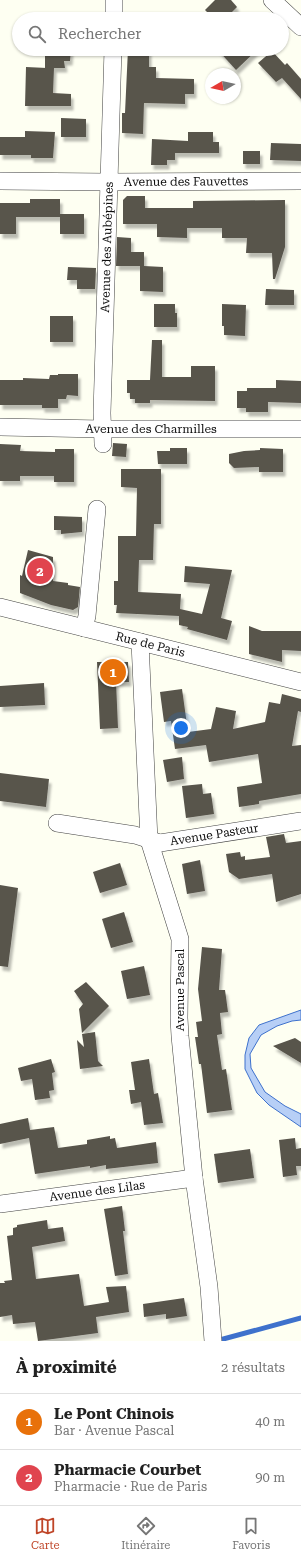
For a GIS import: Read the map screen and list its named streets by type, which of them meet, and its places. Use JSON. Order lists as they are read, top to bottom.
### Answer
{
  "streets": {
    "street": [
      "Avenue des Fauvettes",
      "Avenue des Aubépines",
      "Avenue des Charmilles",
      "Rue de Paris",
      "Avenue Pasteur",
      "Avenue Pascal",
      "Avenue des Lilas"
    ]
  },
  "crossings": [
    ["Avenue des Fauvettes", "Avenue des Aubépines"],
    ["Avenue des Aubépines", "Avenue des Charmilles"],
    ["Rue de Paris", "Avenue Pascal"],
    ["Avenue Pasteur", "Avenue Pascal"],
    ["Avenue Pascal", "Avenue des Lilas"]
  ],
  "north": "left",
  "page": {
    "search": "Rechercher",
    "pins": ["2", "1"],
    "heading": ["À proximité", "2 résultats"],
    "list": [
      {
        "mark": "1",
        "name": "Le Pont Chinois",
        "note": "Bar · Avenue Pascal",
        "value": "40 m"
      },
      {
        "mark": "2",
        "name": "Pharmacie Courbet",
        "note": "Pharmacie · Rue de Paris",
        "value": "90 m"
      }
    ],
    "nav": ["Carte", "Itinéraire", "Favoris"]
  }
}
